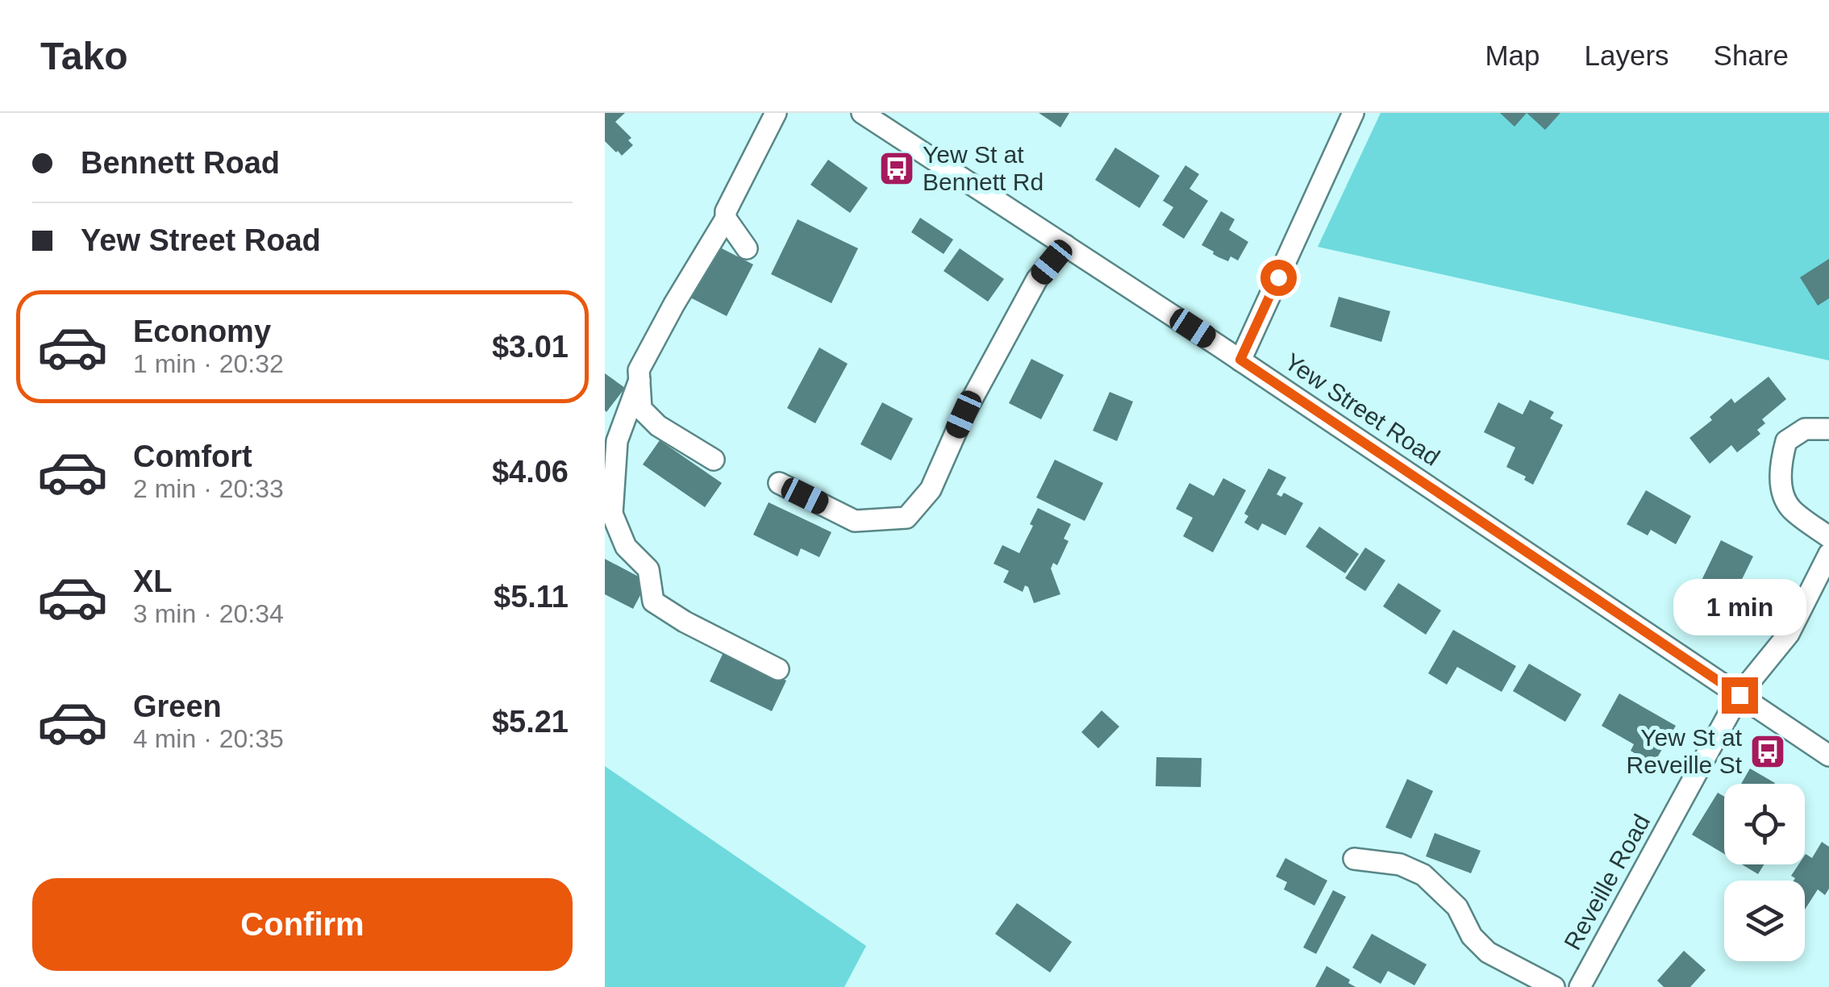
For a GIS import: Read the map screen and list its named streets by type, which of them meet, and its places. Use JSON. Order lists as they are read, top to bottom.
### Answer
{
  "streets": {
    "street": ["Yew Street Road", "Reveille Road"]
  },
  "crossings": [
    ["Yew Street Road", "Reveille Road"]
  ],
  "places": {
    "bus stop": ["Yew St at Bennett Rd", "Yew St at Reveille St"]
  },
  "page": {
    "header": "Tako",
    "nav": ["Map", "Layers", "Share"],
    "banner": ["Bennett Road", "Yew Street Road"],
    "list": [
      {
        "name": "Economy",
        "note": "1 min · 20:32",
        "value": "$3.01"
      },
      {
        "name": "Comfort",
        "note": "2 min · 20:33",
        "value": "$4.06"
      },
      {
        "name": "XL",
        "note": "3 min · 20:34",
        "value": "$5.11"
      },
      {
        "name": "Green",
        "note": "4 min · 20:35",
        "value": "$5.21"
      }
    ],
    "bubble": "1 min",
    "buttons": "Confirm"
  }
}
